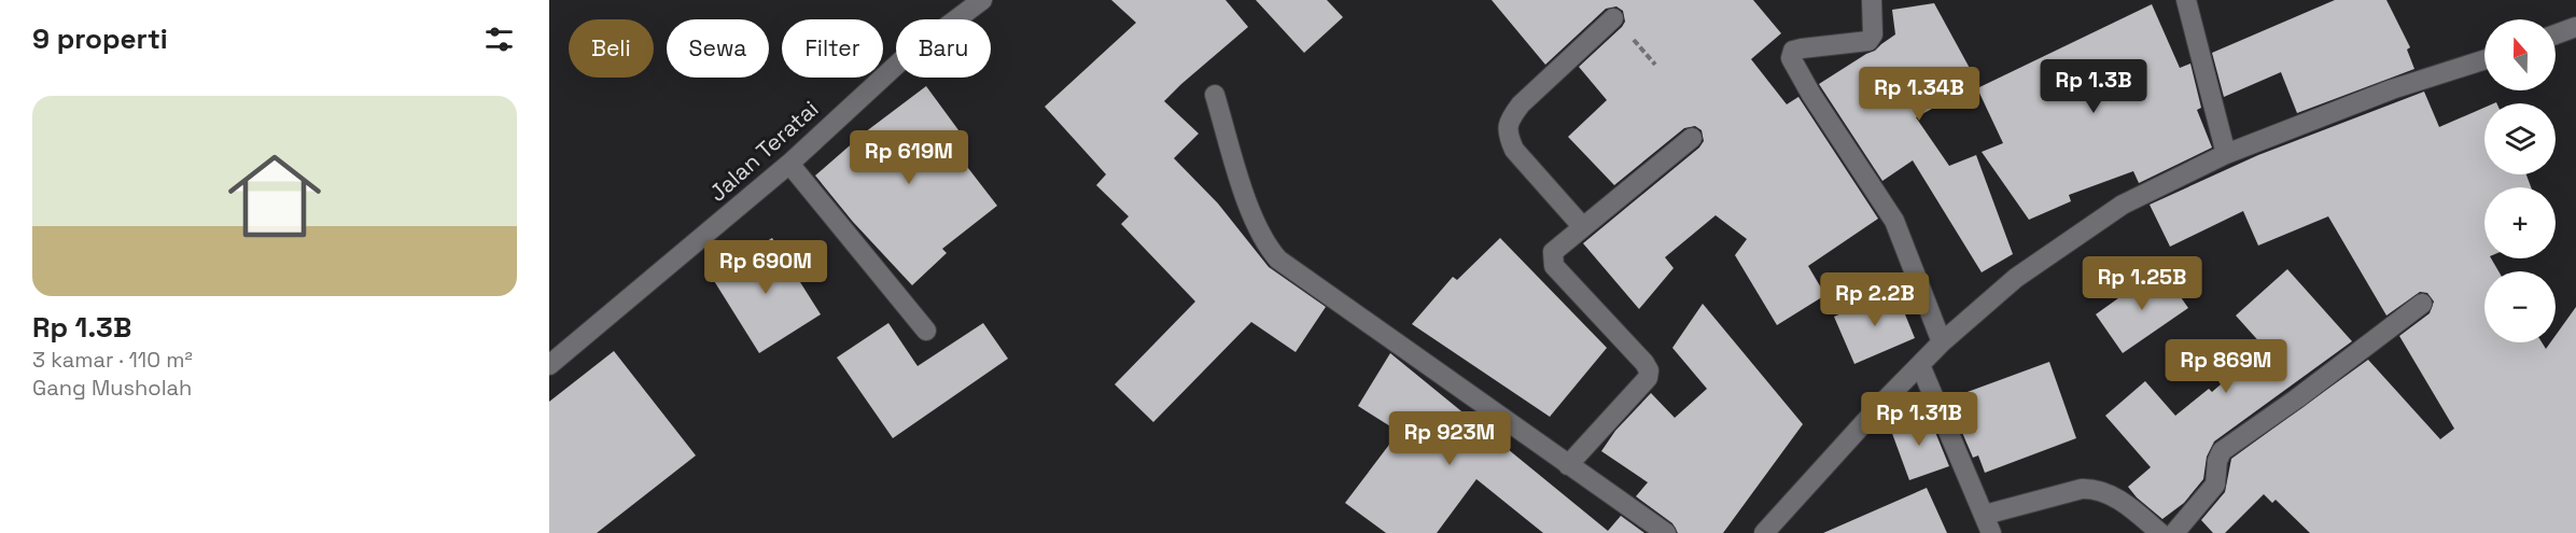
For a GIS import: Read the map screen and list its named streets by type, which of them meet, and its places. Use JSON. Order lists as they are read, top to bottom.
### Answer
{
  "streets": {
    "street": ["Jalan Teratai"]
  },
  "north": "top",
  "page": {
    "heading": "9 properti",
    "map_buttons": ["+", "−"],
    "chip": [
      "Beli",
      "Sewa",
      "Filter",
      "Baru"
    ],
    "price": [
      "Rp 1.3B",
      "Rp 1.34B",
      "Rp 619M",
      "Rp 690M",
      "Rp 1.25B",
      "Rp 2.2B",
      "Rp 869M",
      "Rp 1.31B",
      "Rp 923M"
    ],
    "list": [
      {
        "name": "Rp 1.3B",
        "note": "3 kamar · 110 m² · Gang Musholah"
      }
    ]
  }
}
